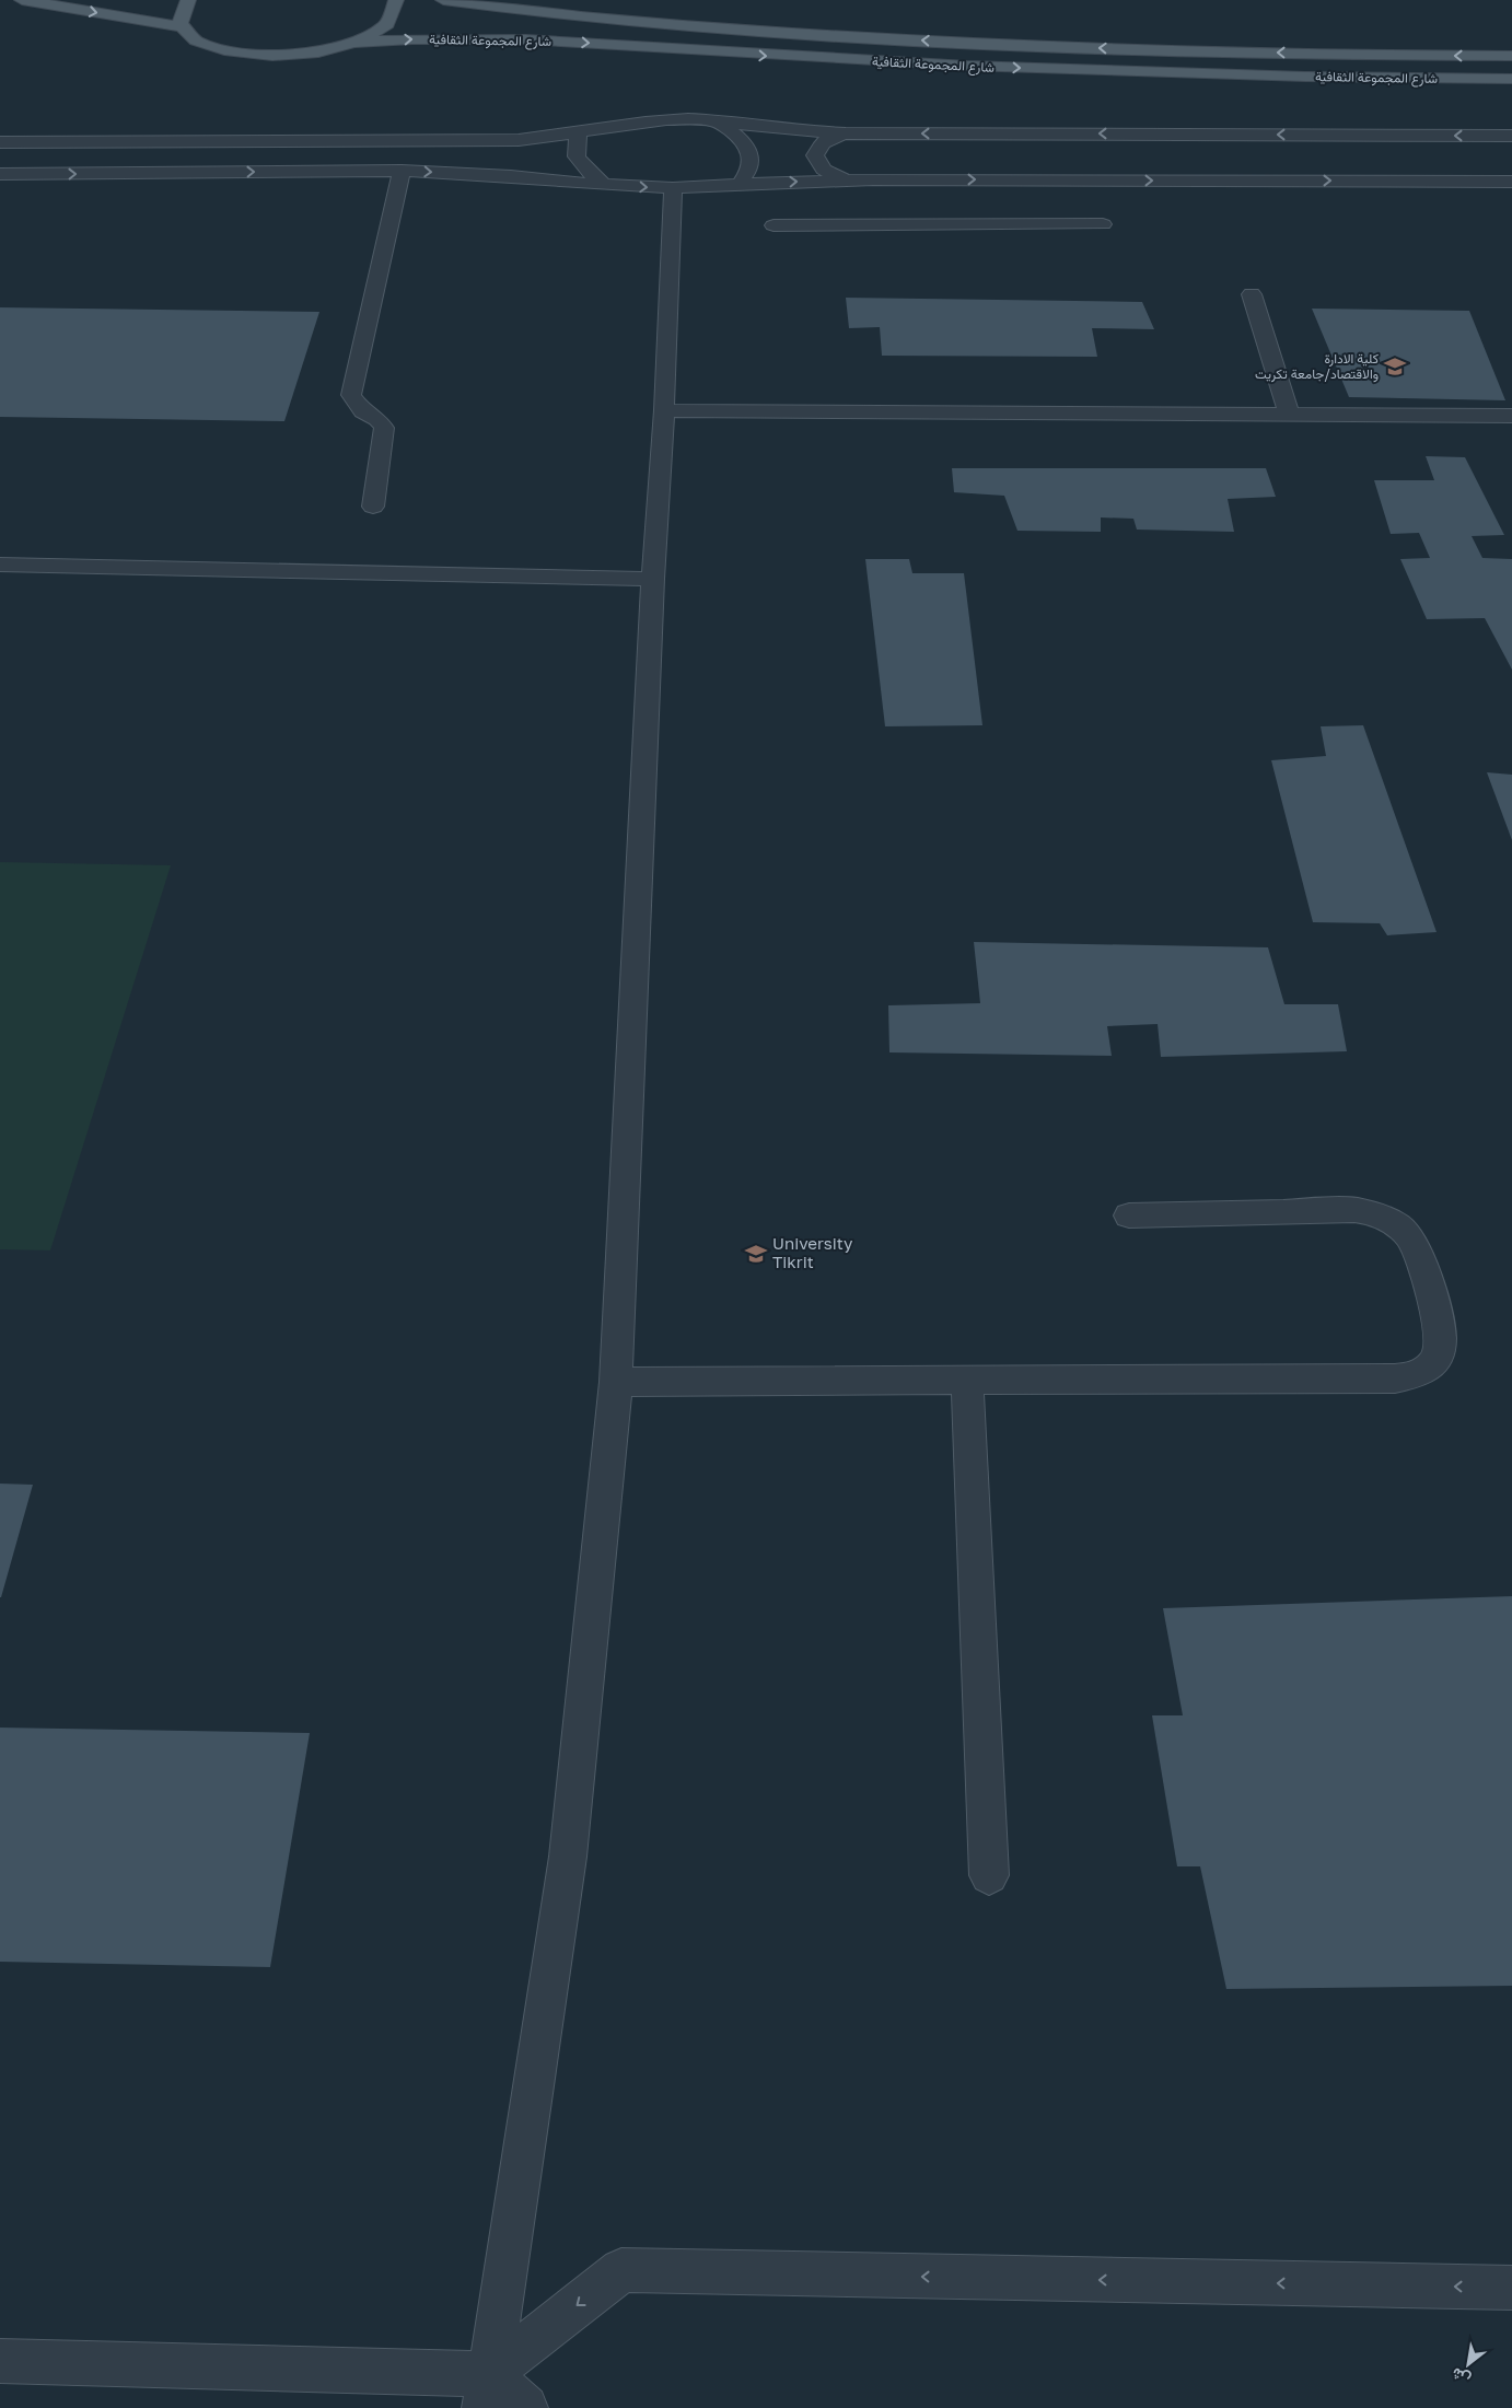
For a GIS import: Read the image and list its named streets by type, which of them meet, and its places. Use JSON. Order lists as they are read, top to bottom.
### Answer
{
  "streets": {
    "main road": ["شارع المجموعة الثقافية"]
  },
  "places": {
    "school or university": ["كلية الادارة والاقتصاد/جامعة تكريت", "University Tikrit"]
  },
  "north": "bottom left"
}
